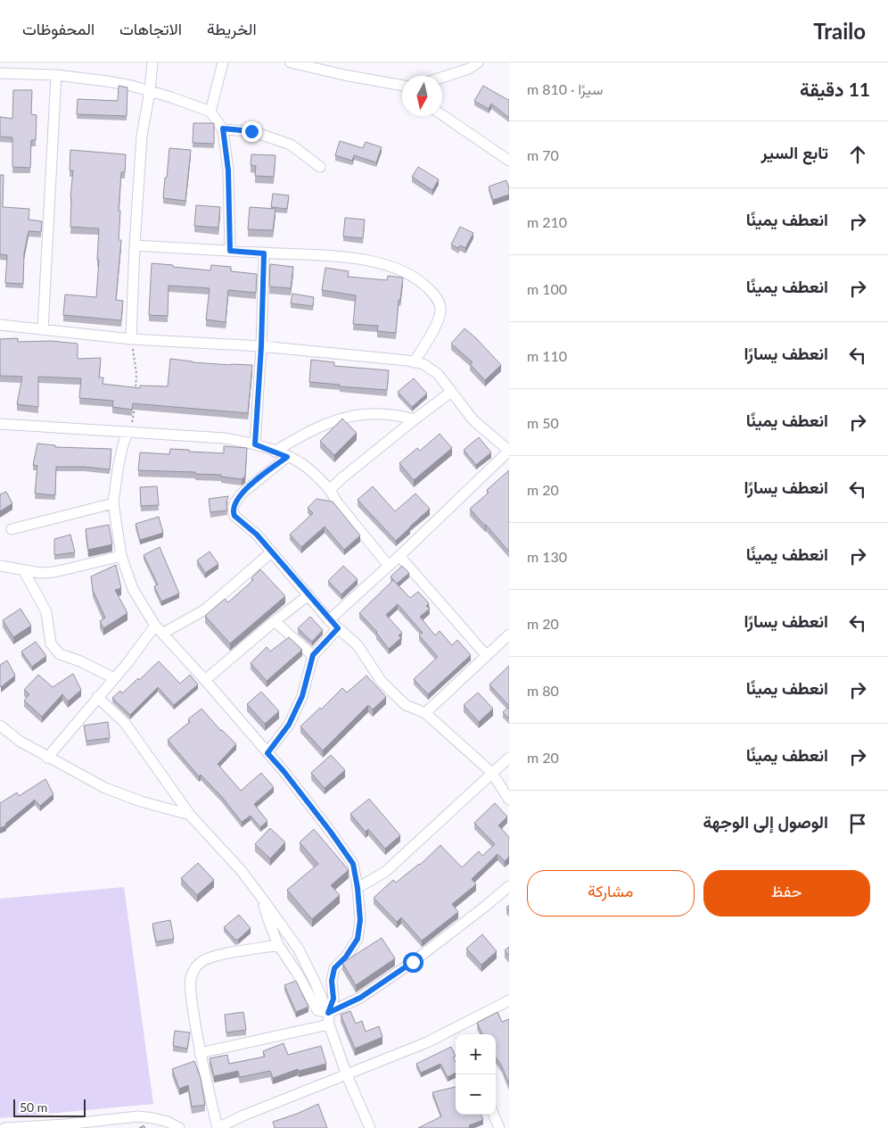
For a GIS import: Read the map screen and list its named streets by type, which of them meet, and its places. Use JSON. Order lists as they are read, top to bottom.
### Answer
{
  "scale_bar": "50 m",
  "north": "bottom",
  "page": {
    "header": "Trailo",
    "nav": ["الخريطة", "الاتجاهات", "المحفوظات"],
    "heading": ["11 دقيقة", "سيرًا · 810 m"],
    "list": [
      ["تابع السير", "70 m"],
      ["انعطف يمينًا", "210 m"],
      ["انعطف يمينًا", "100 m"],
      ["انعطف يسارًا", "110 m"],
      ["انعطف يمينًا", "50 m"],
      ["انعطف يسارًا", "20 m"],
      ["انعطف يمينًا", "130 m"],
      ["انعطف يسارًا", "20 m"],
      ["انعطف يمينًا", "80 m"],
      ["انعطف يمينًا", "20 m"],
      "الوصول إلى الوجهة"
    ],
    "buttons": ["حفظ", "مشاركة"],
    "map_buttons": ["+", "−"],
    "scale": "50 m"
  }
}
